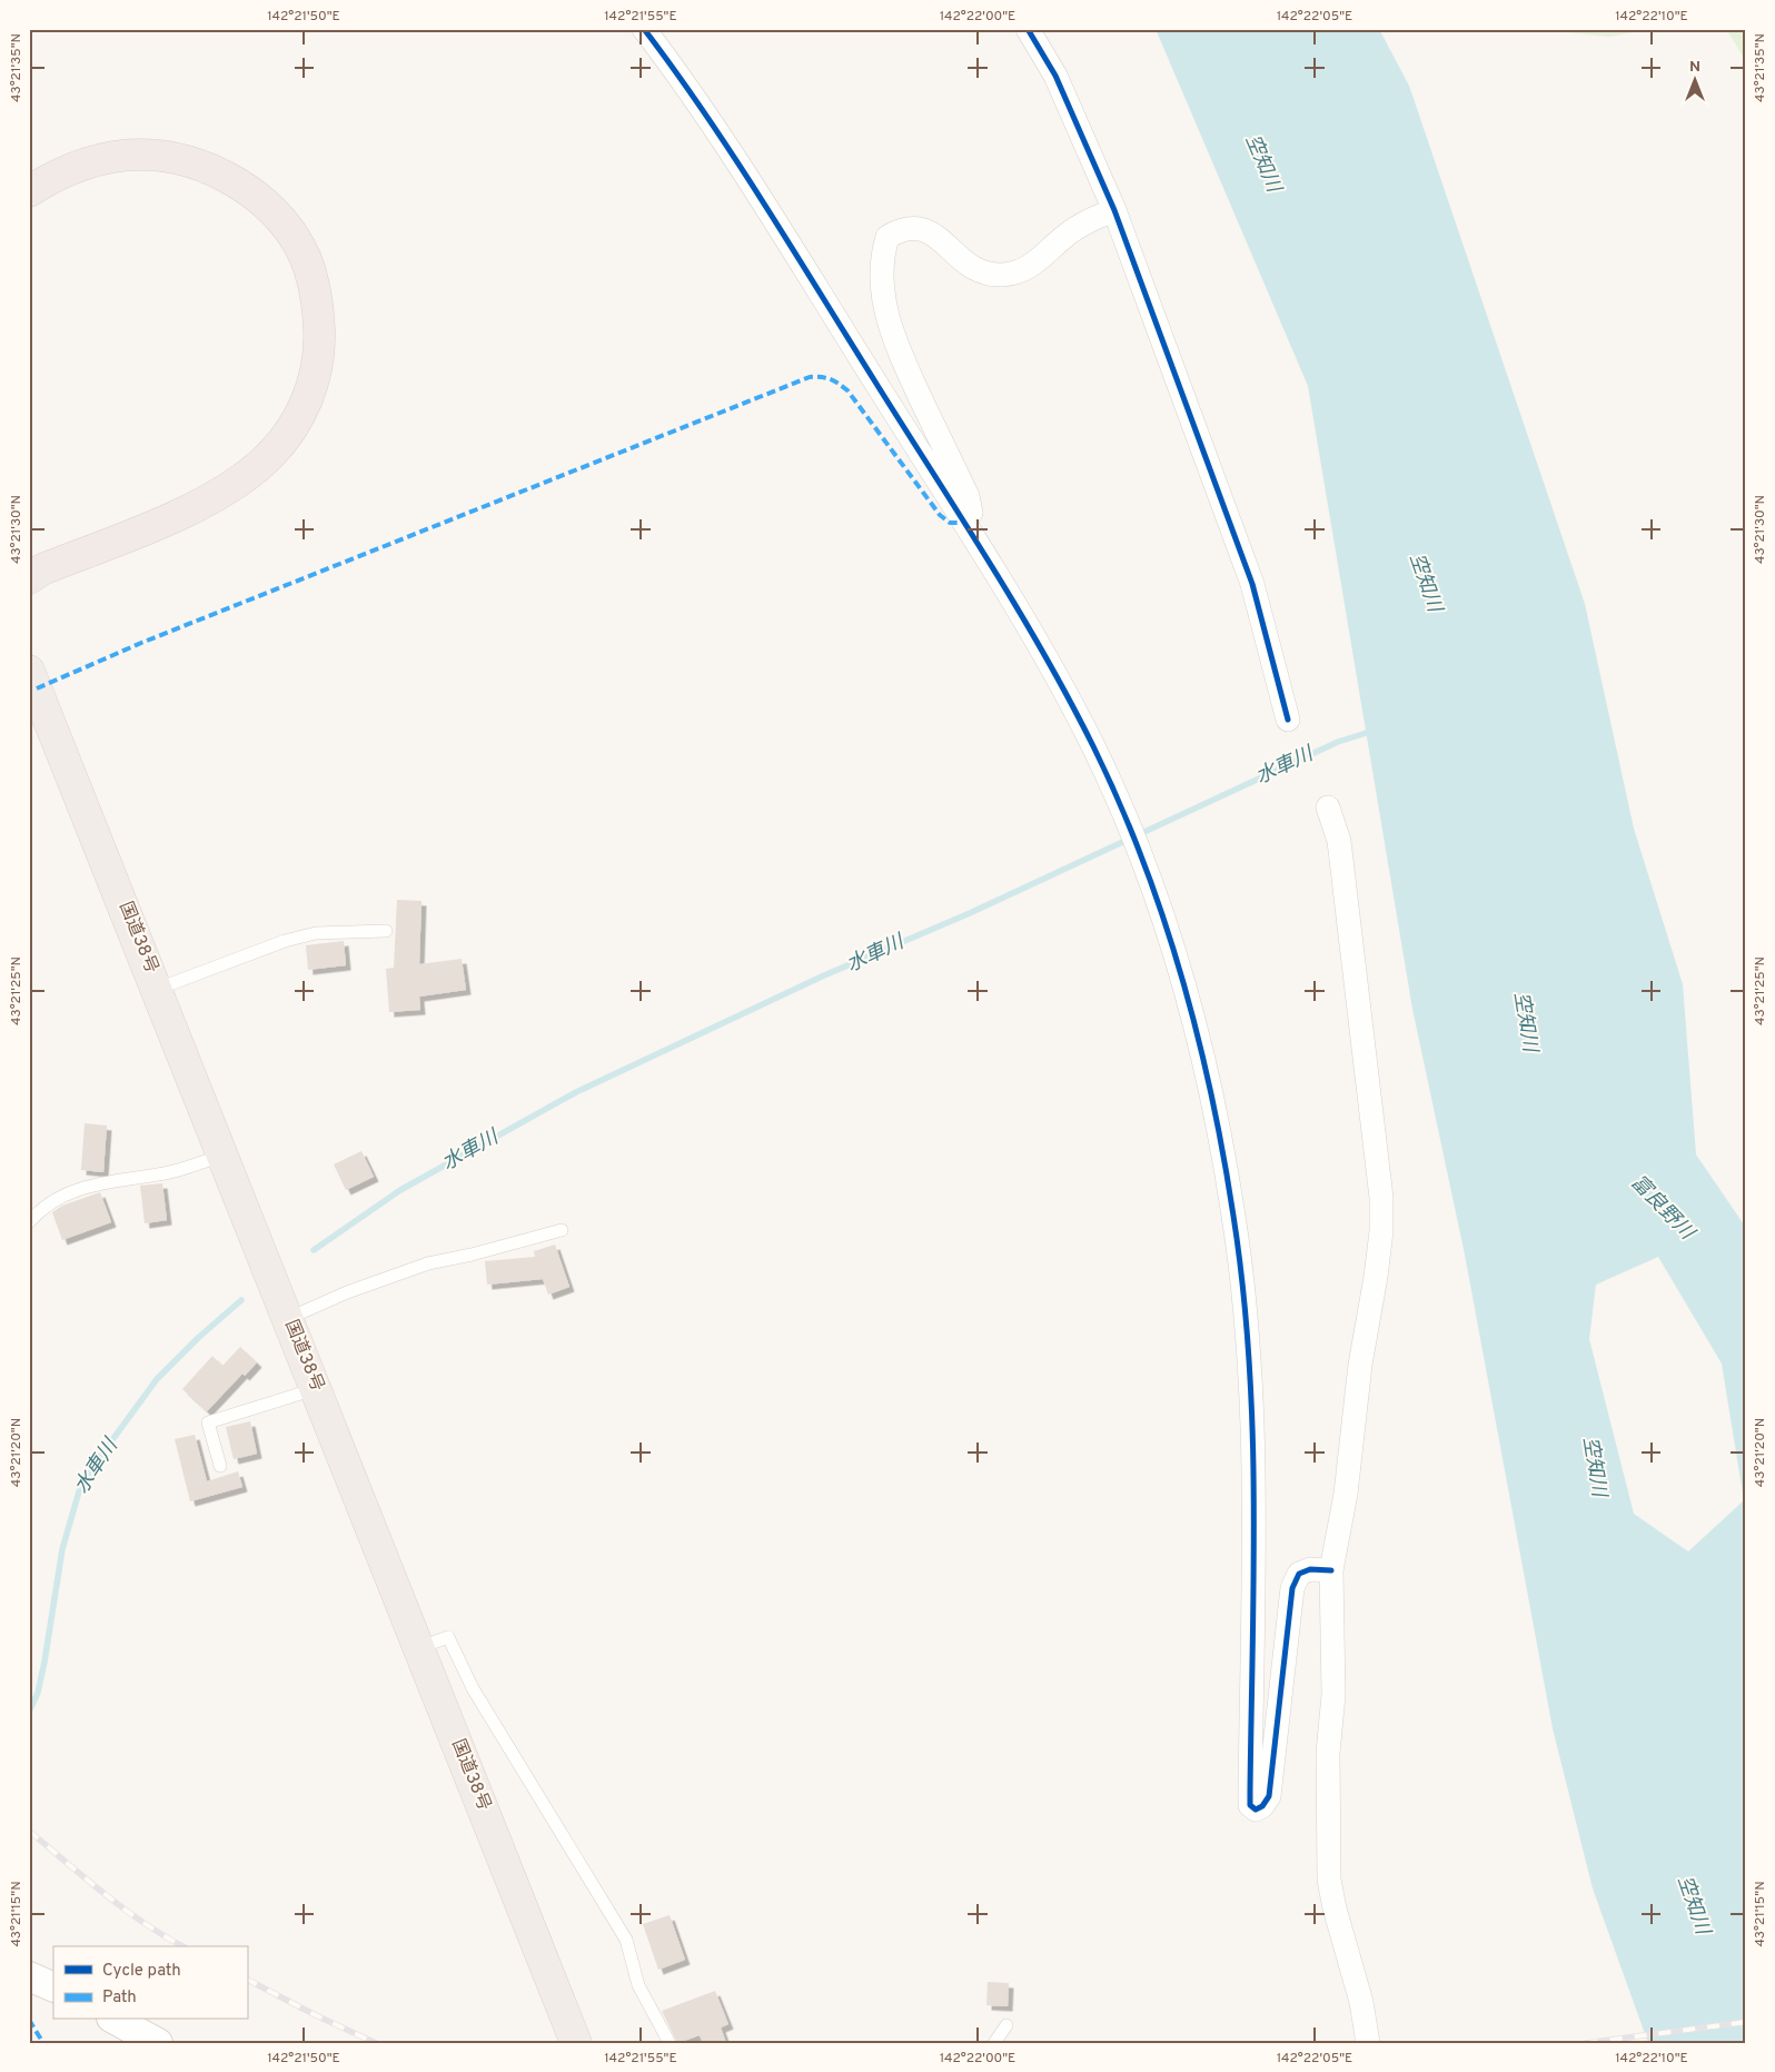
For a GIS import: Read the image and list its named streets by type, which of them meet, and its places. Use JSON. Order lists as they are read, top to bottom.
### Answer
{
  "streets": {
    "highway": ["国道38号"]
  },
  "water": ["空知川", "水車川", "富良野川"],
  "legend": ["Cycle path", "Path"],
  "north": "top",
  "coordinates": [
    "142°21'50\"E",
    "142°21'55\"E",
    "142°22'00\"E",
    "142°22'05\"E",
    "142°22'10\"E",
    "43°21'35\"N",
    "43°21'30\"N",
    "43°21'25\"N",
    "43°21'20\"N",
    "43°21'15\"N"
  ]
}
